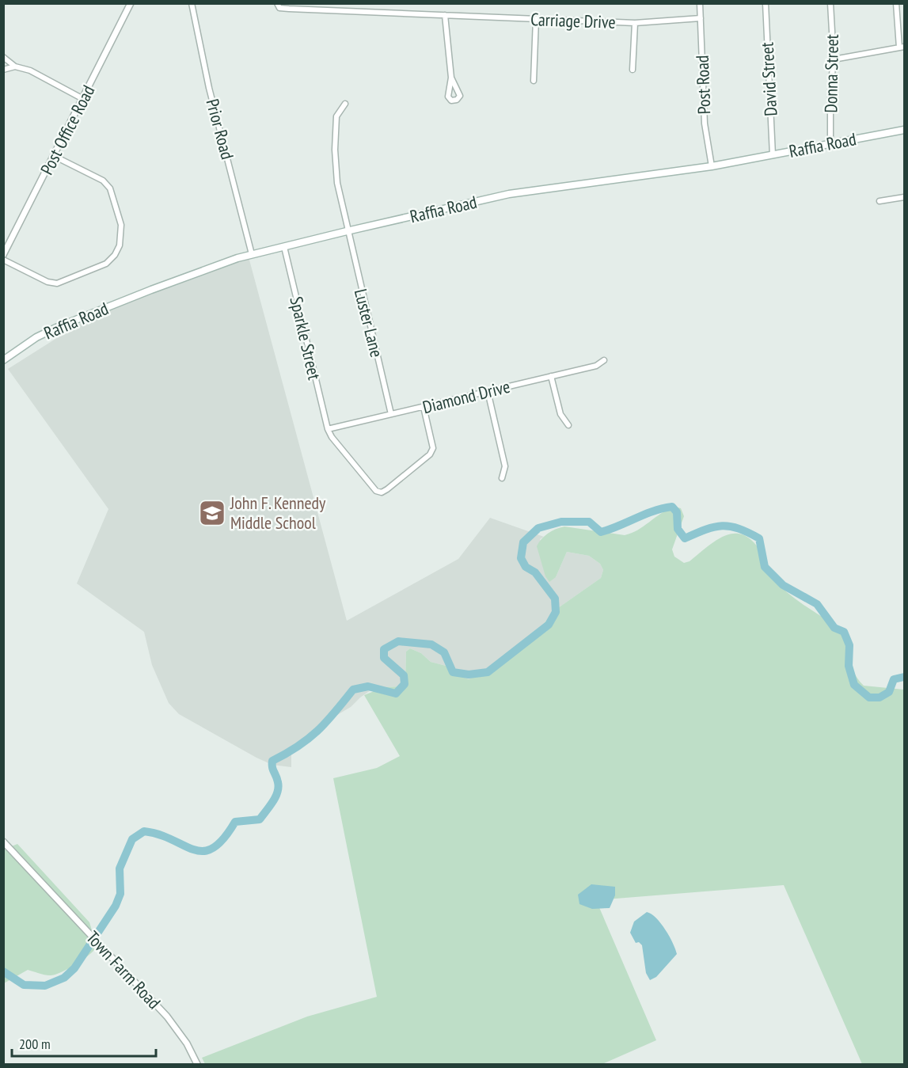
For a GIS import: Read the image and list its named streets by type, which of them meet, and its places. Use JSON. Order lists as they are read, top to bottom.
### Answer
{
  "streets": {
    "main road": ["Raffia Road"],
    "street": [
      "Carriage Drive",
      "Donna Street",
      "David Street",
      "Post Road",
      "Prior Road",
      "Post Office Road",
      "Luster Lane",
      "Sparkle Street",
      "Diamond Drive",
      "Town Farm Road"
    ]
  },
  "crossings": [
    ["Carriage Drive", "Post Road"],
    ["Donna Street", "Raffia Road"],
    ["David Street", "Raffia Road"],
    ["Post Road", "Raffia Road"],
    ["Prior Road", "Raffia Road"],
    ["Raffia Road", "Luster Lane"],
    ["Raffia Road", "Sparkle Street"],
    ["Luster Lane", "Diamond Drive"],
    ["Sparkle Street", "Diamond Drive"]
  ],
  "places": {
    "school or university": ["John F. Kennedy Middle School"]
  },
  "scale_bar": "200 m"
}
